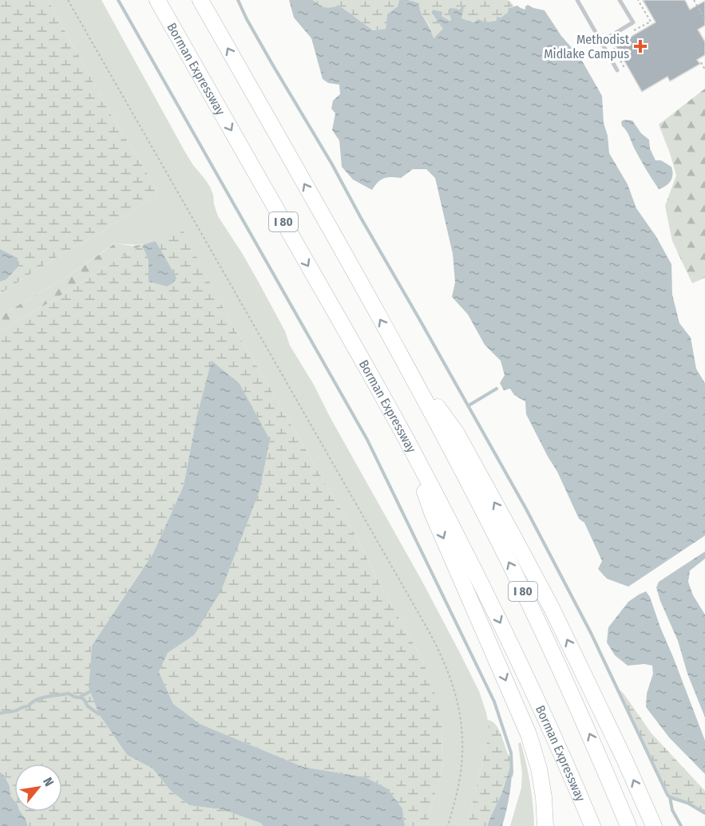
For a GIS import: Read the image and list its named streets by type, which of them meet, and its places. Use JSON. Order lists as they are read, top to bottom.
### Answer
{
  "streets": {
    "highway": ["Borman Expressway", "I 80"]
  },
  "places": {
    "health": ["Methodist Midlake Campus"]
  },
  "north": "top right"
}
